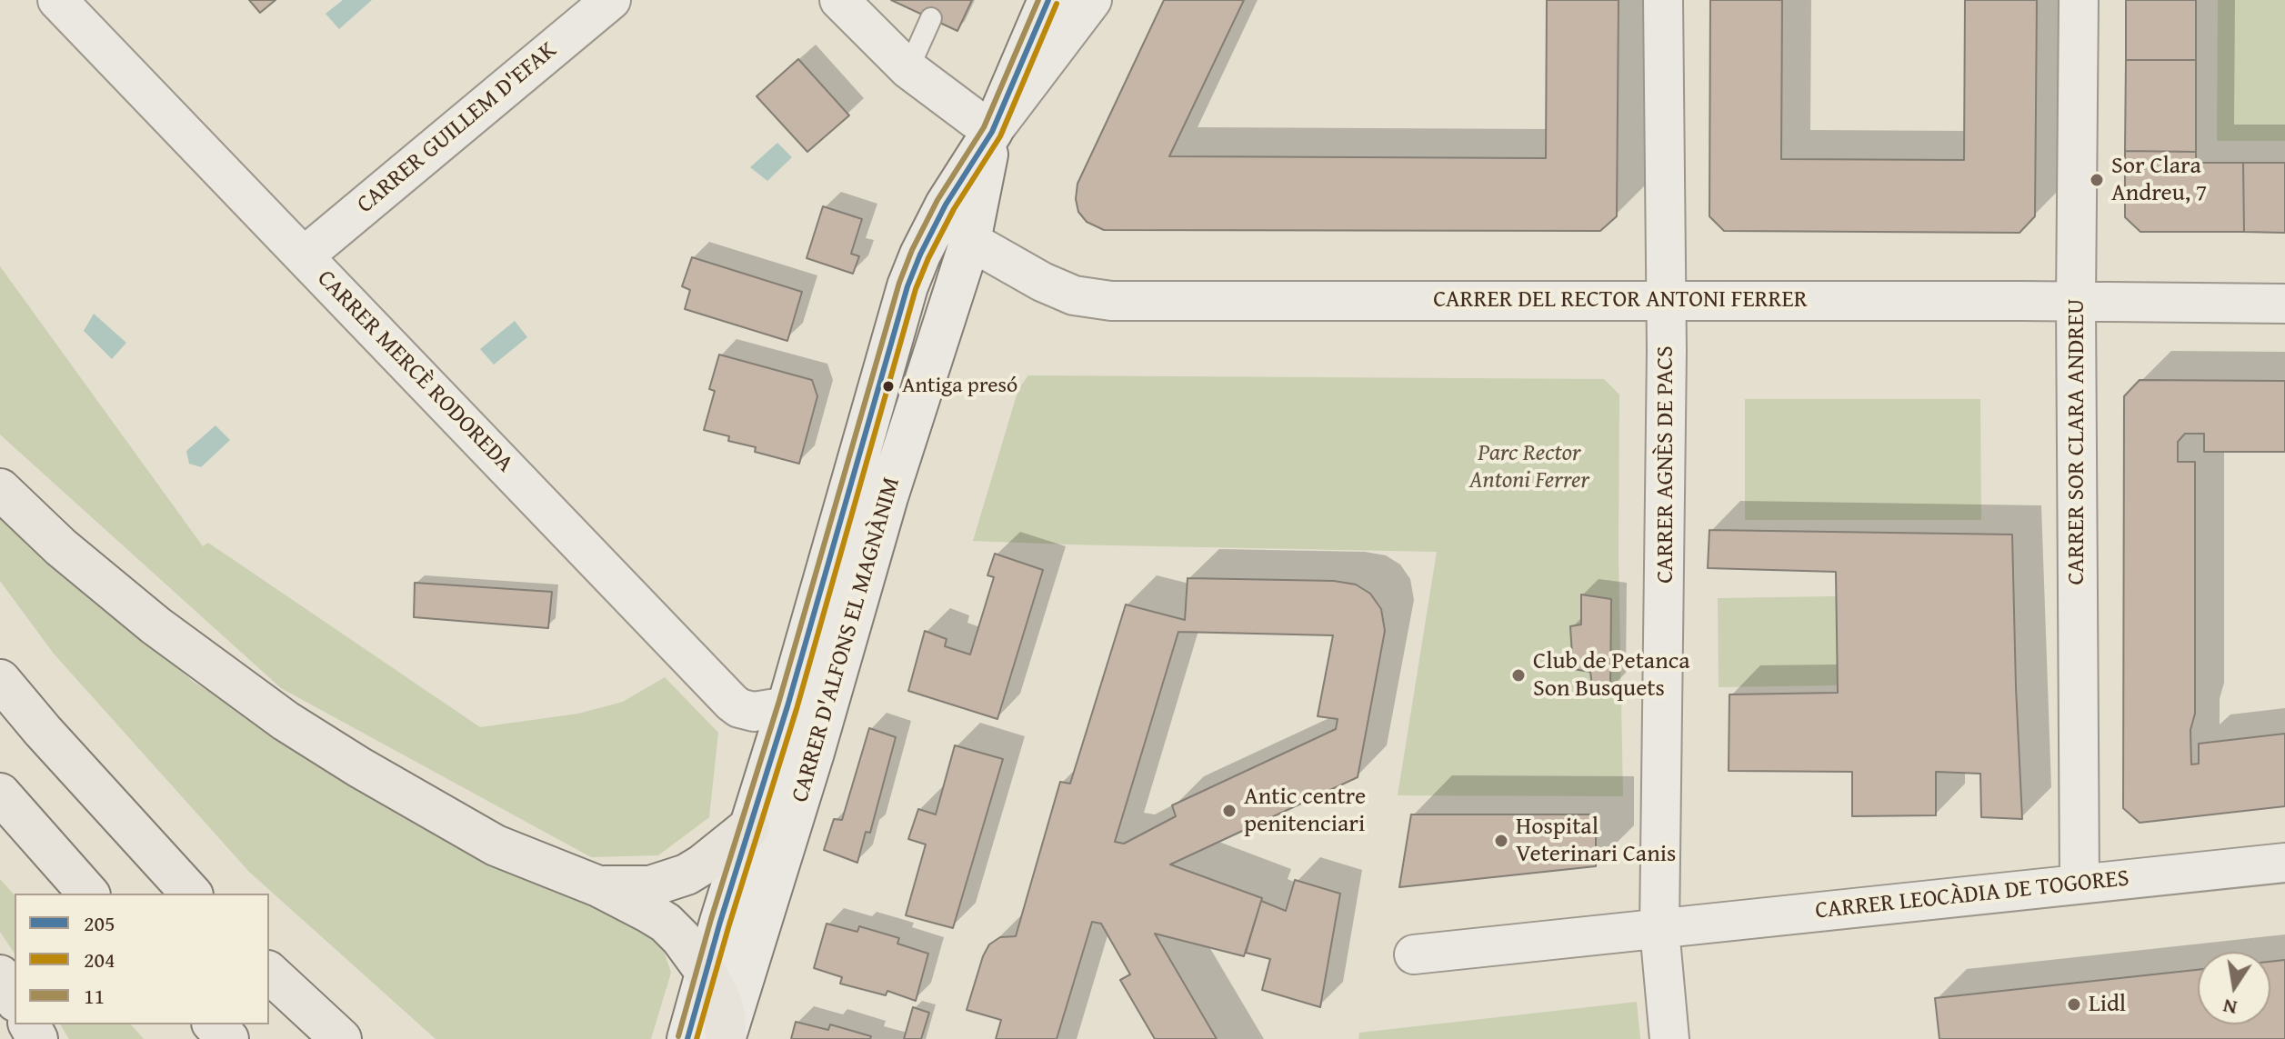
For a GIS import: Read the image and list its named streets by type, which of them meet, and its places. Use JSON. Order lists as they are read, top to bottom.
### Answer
{
  "streets": {
    "main road": ["CARRER D'ALFONS EL MAGNÀNIM"],
    "street": [
      "CARRER GUILLEM D'EFAK",
      "CARRER DEL RECTOR ANTONI FERRER",
      "CARRER MERCÈ RODOREDA",
      "CARRER SOR CLARA ANDREU",
      "CARRER AGNÈS DE PACS",
      "CARRER LEOCÀDIA DE TOGORES"
    ]
  },
  "crossings": [
    ["CARRER GUILLEM D'EFAK", "CARRER MERCÈ RODOREDA"],
    ["CARRER DEL RECTOR ANTONI FERRER", "CARRER SOR CLARA ANDREU"],
    ["CARRER DEL RECTOR ANTONI FERRER", "CARRER AGNÈS DE PACS"],
    ["CARRER DEL RECTOR ANTONI FERRER", "CARRER D'ALFONS EL MAGNÀNIM"],
    ["CARRER MERCÈ RODOREDA", "CARRER D'ALFONS EL MAGNÀNIM"],
    ["CARRER SOR CLARA ANDREU", "CARRER LEOCÀDIA DE TOGORES"],
    ["CARRER AGNÈS DE PACS", "CARRER LEOCÀDIA DE TOGORES"]
  ],
  "parks": ["Parc Rector Antoni Ferrer"],
  "places": [
    "Sor Clara Andreu, 7",
    "Antiga presó",
    "Club de Petanca Son Busquets",
    "Antic centre penitenciari",
    "Hospital Veterinari Canis",
    "Lidl"
  ],
  "lines": ["transit line 205", "transit line 11", "transit line 204"],
  "legend": ["205", "204", "11"],
  "north": "bottom"
}
